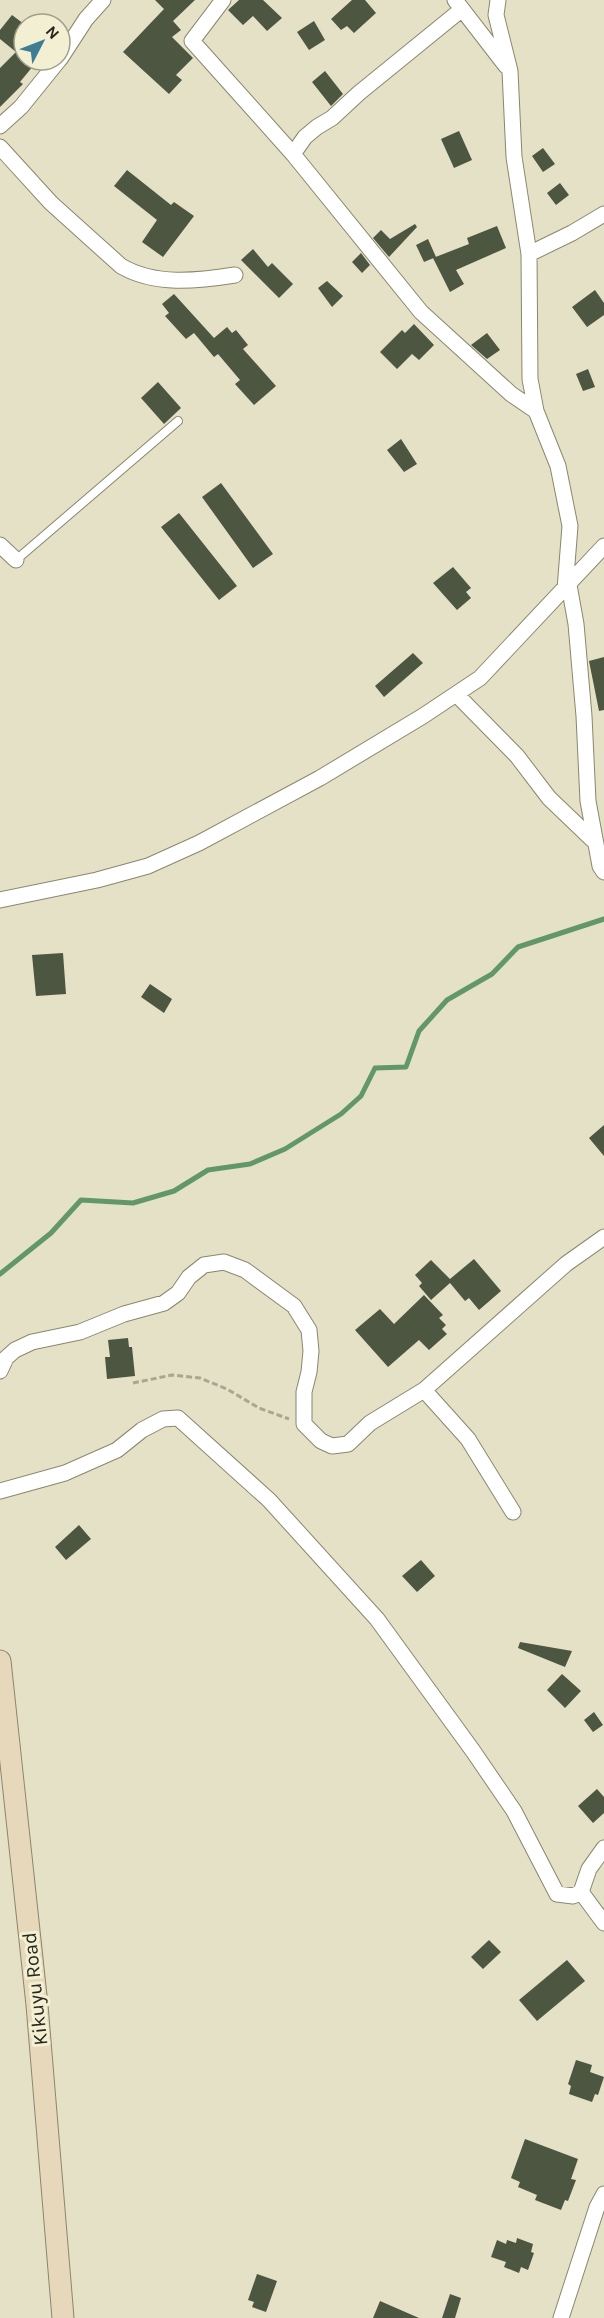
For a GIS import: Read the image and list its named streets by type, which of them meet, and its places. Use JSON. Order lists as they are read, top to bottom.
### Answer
{
  "streets": {
    "main road": ["Kikuyu Road"]
  },
  "north": "top right"
}
